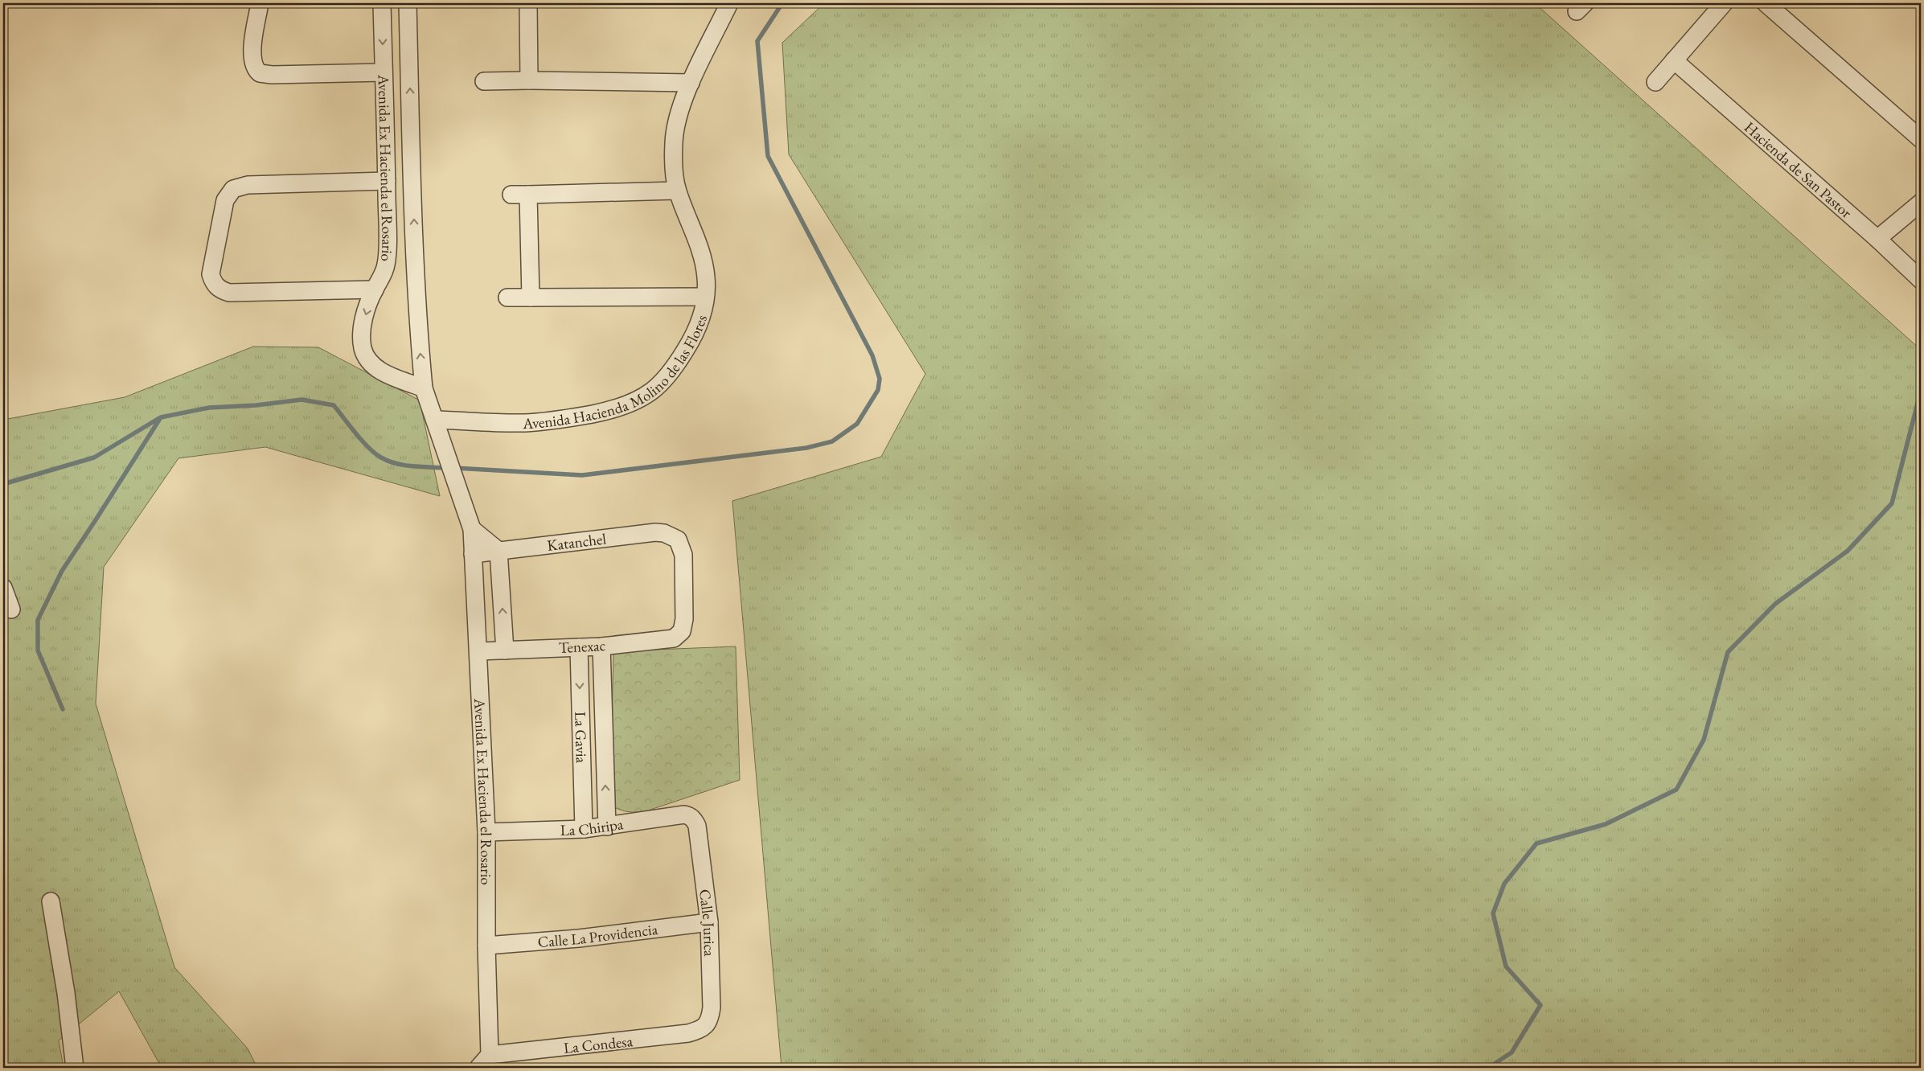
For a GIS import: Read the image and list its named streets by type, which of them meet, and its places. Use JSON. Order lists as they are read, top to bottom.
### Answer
{
  "streets": {
    "street": [
      "Avenida Ex Hacienda el Rosario",
      "Hacienda de San Pastor",
      "Avenida Hacienda Molino de las Flores",
      "Katanchel",
      "Tenexac",
      "La Gavia",
      "La Chiripa",
      "Calle Jurica",
      "Calle La Providencia",
      "La Condesa"
    ]
  },
  "crossings": [
    ["Avenida Ex Hacienda el Rosario", "Avenida Hacienda Molino de las Flores"],
    ["Avenida Ex Hacienda el Rosario", "Katanchel"],
    ["Avenida Ex Hacienda el Rosario", "Tenexac"],
    ["Avenida Ex Hacienda el Rosario", "La Chiripa"],
    ["Avenida Ex Hacienda el Rosario", "Calle La Providencia"],
    ["Avenida Ex Hacienda el Rosario", "La Condesa"],
    ["Katanchel", "Tenexac"],
    ["Tenexac", "La Gavia"],
    ["La Gavia", "La Chiripa"],
    ["La Chiripa", "Calle Jurica"],
    ["Calle Jurica", "Calle La Providencia"],
    ["Calle Jurica", "La Condesa"]
  ]
}
